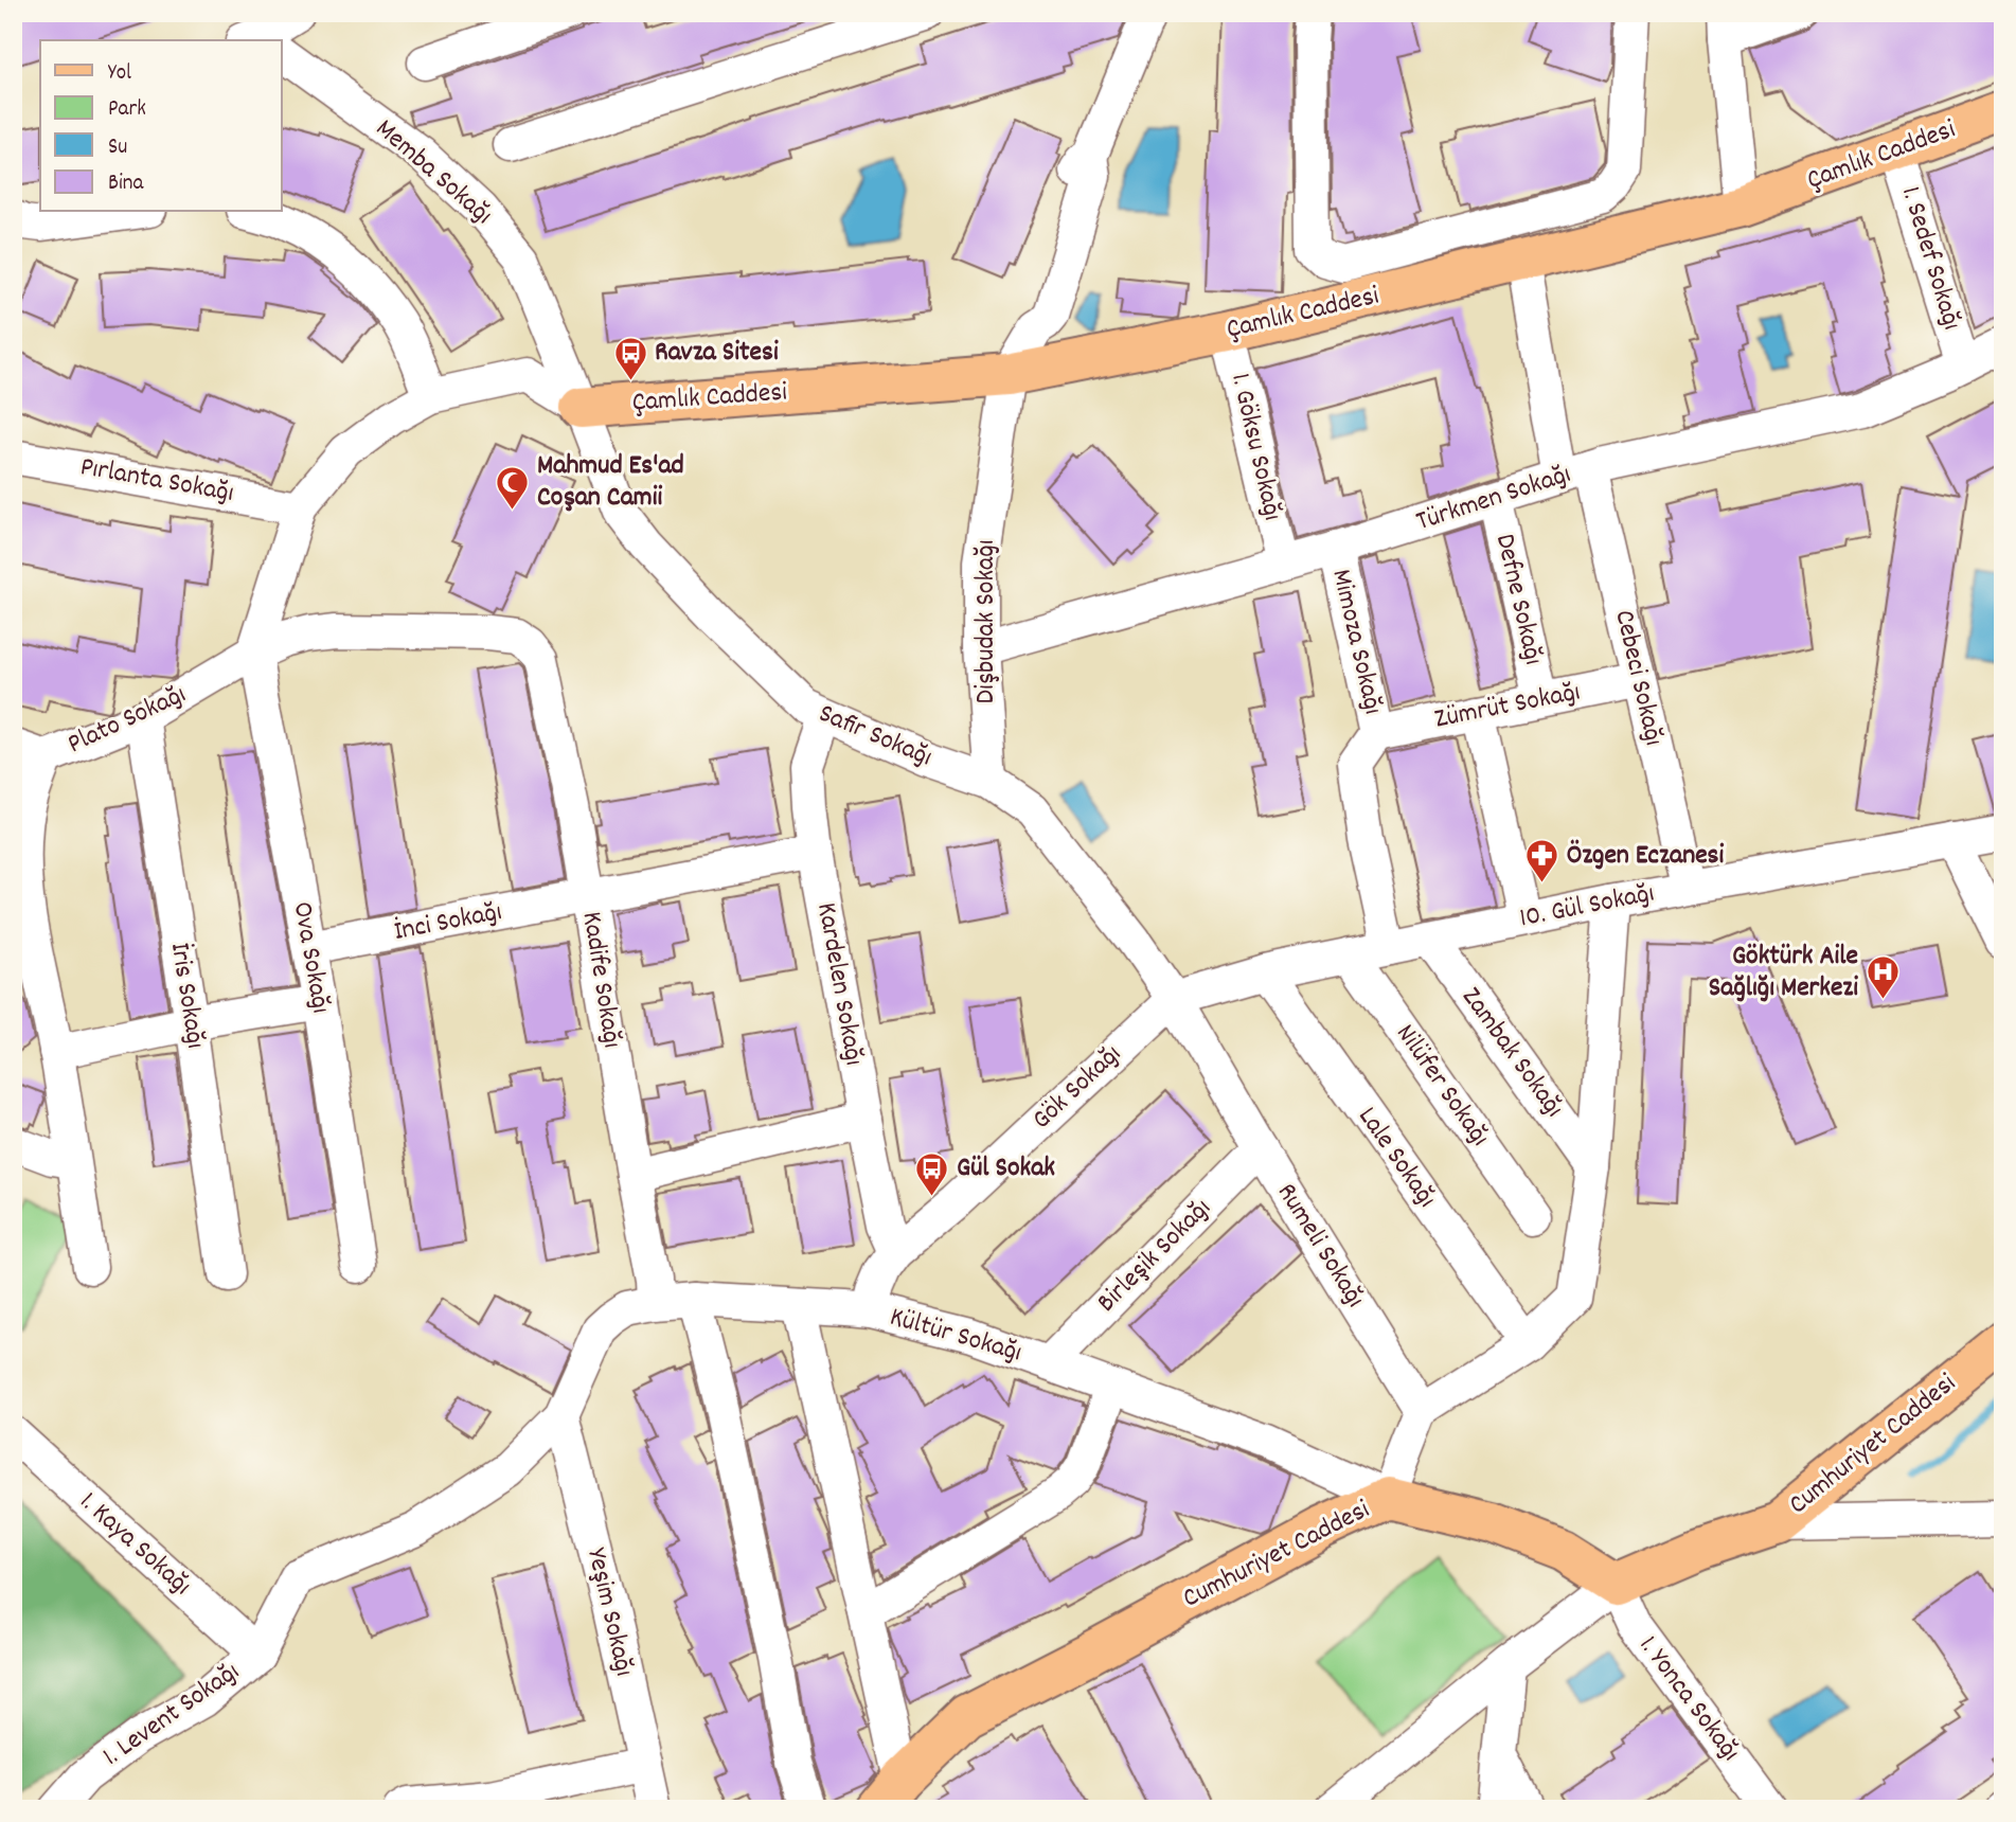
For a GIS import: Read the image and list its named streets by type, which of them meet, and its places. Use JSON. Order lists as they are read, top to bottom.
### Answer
{
  "streets": {
    "main road": ["Çamlık Caddesi", "Cumhuriyet Caddesi"],
    "street": [
      "Memba Sokağı",
      "1. Sedef Sokağı",
      "1. Göksu Sokağı",
      "Pırlanta Sokağı",
      "Türkmen Sokağı",
      "Defne Sokağı",
      "Dişbudak Sokağı",
      "Mimoza Sokağı",
      "Cebeci Sokağı",
      "Zümrüt Sokağı",
      "Plato Sokağı",
      "Safir Sokağı",
      "10. Gül Sokağı",
      "İnci Sokağı",
      "Ova Sokağı",
      "Kadife Sokağı",
      "Kardelen Sokağı",
      "İris Sokağı",
      "Zambak Sokağı",
      "Nilüfer Sokağı",
      "Gök Sokağı",
      "Lale Sokağı",
      "Rumeli Sokağı",
      "Birleşik Sokağı",
      "Kültür Sokağı",
      "1. Kaya Sokağı",
      "Yeşim Sokağı",
      "1. Yonca Sokağı",
      "1. Levent Sokağı"
    ]
  },
  "crossings": [
    ["Çamlık Caddesi", "Memba Sokağı"],
    ["Çamlık Caddesi", "1. Sedef Sokağı"],
    ["Çamlık Caddesi", "1. Göksu Sokağı"],
    ["Çamlık Caddesi", "Dişbudak Sokağı"],
    ["Çamlık Caddesi", "Cebeci Sokağı"],
    ["Çamlık Caddesi", "Safir Sokağı"],
    ["Memba Sokağı", "Safir Sokağı"],
    ["1. Sedef Sokağı", "Türkmen Sokağı"],
    ["1. Göksu Sokağı", "Türkmen Sokağı"],
    ["Türkmen Sokağı", "Defne Sokağı"],
    ["Türkmen Sokağı", "Dişbudak Sokağı"],
    ["Türkmen Sokağı", "Mimoza Sokağı"],
    ["Türkmen Sokağı", "Cebeci Sokağı"],
    ["Defne Sokağı", "Zümrüt Sokağı"],
    ["Dişbudak Sokağı", "Safir Sokağı"],
    ["Mimoza Sokağı", "Zümrüt Sokağı"],
    ["Mimoza Sokağı", "10. Gül Sokağı"],
    ["Cebeci Sokağı", "Zümrüt Sokağı"],
    ["Cebeci Sokağı", "10. Gül Sokağı"],
    ["Plato Sokağı", "Ova Sokağı"],
    ["Plato Sokağı", "Kadife Sokağı"],
    ["Plato Sokağı", "İris Sokağı"],
    ["Safir Sokağı", "10. Gül Sokağı"],
    ["Safir Sokağı", "Kardelen Sokağı"],
    ["Safir Sokağı", "Gök Sokağı"],
    ["Safir Sokağı", "Rumeli Sokağı"],
    ["10. Gül Sokağı", "Zambak Sokağı"],
    ["10. Gül Sokağı", "Nilüfer Sokağı"],
    ["10. Gül Sokağı", "Gök Sokağı"],
    ["10. Gül Sokağı", "Lale Sokağı"],
    ["10. Gül Sokağı", "Rumeli Sokağı"],
    ["İnci Sokağı", "Ova Sokağı"],
    ["İnci Sokağı", "Kadife Sokağı"],
    ["İnci Sokağı", "Kardelen Sokağı"],
    ["Kadife Sokağı", "Kültür Sokağı"],
    ["Kardelen Sokağı", "Gök Sokağı"],
    ["Gök Sokağı", "Rumeli Sokağı"],
    ["Gök Sokağı", "Kültür Sokağı"],
    ["Rumeli Sokağı", "Birleşik Sokağı"],
    ["Birleşik Sokağı", "Kültür Sokağı"],
    ["Kültür Sokağı", "Cumhuriyet Caddesi"],
    ["Kültür Sokağı", "Yeşim Sokağı"],
    ["Kültür Sokağı", "1. Levent Sokağı"],
    ["Cumhuriyet Caddesi", "1. Yonca Sokağı"],
    ["1. Kaya Sokağı", "1. Levent Sokağı"],
    ["Yeşim Sokağı", "1. Levent Sokağı"]
  ],
  "places": {
    "bus stop": ["Ravza Sitesi", "Gül Sokak"],
    "mosque": ["Mahmud Es'ad Coşan Camii"],
    "pharmacy": ["Özgen Eczanesi"],
    "hospital": ["Göktürk Aile Sağlığı Merkezi"]
  },
  "legend": [
    "Yol",
    "Park",
    "Su",
    "Bina"
  ]
}
